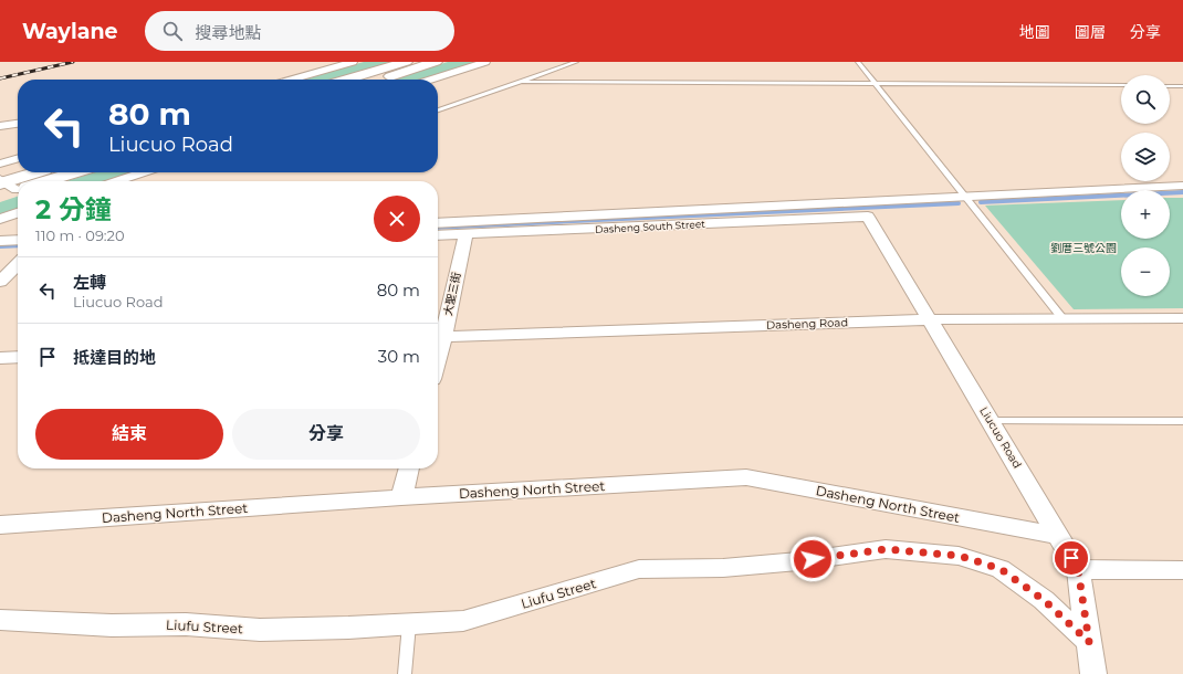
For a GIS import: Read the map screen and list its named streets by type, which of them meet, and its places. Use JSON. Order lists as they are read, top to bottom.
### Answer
{
  "streets": {
    "street": [
      "Dasheng South Street",
      "大聖三街",
      "Dasheng Road",
      "Liucuo Road",
      "Dasheng North Street",
      "Liufu Street"
    ]
  },
  "crossings": [
    ["Dasheng South Street", "大聖三街"],
    ["Dasheng South Street", "Liucuo Road"],
    ["大聖三街", "Dasheng Road"],
    ["Dasheng Road", "Liucuo Road"],
    ["Liucuo Road", "Dasheng North Street"],
    ["Liucuo Road", "Liufu Street"]
  ],
  "parks": ["劉厝三號公園"],
  "page": {
    "header": "Waylane",
    "search": "搜尋地點",
    "nav": ["地圖", "圖層", "分享"],
    "map_buttons": ["+", "−"],
    "turn": ["80 m", "Liucuo Road"],
    "heading": ["2 分鐘", "110 m · 09:20"],
    "list": [
      {
        "name": "左轉",
        "note": "Liucuo Road",
        "value": "80 m"
      },
      {
        "name": "抵達目的地",
        "value": "30 m"
      }
    ],
    "buttons": ["結束", "分享"]
  }
}
